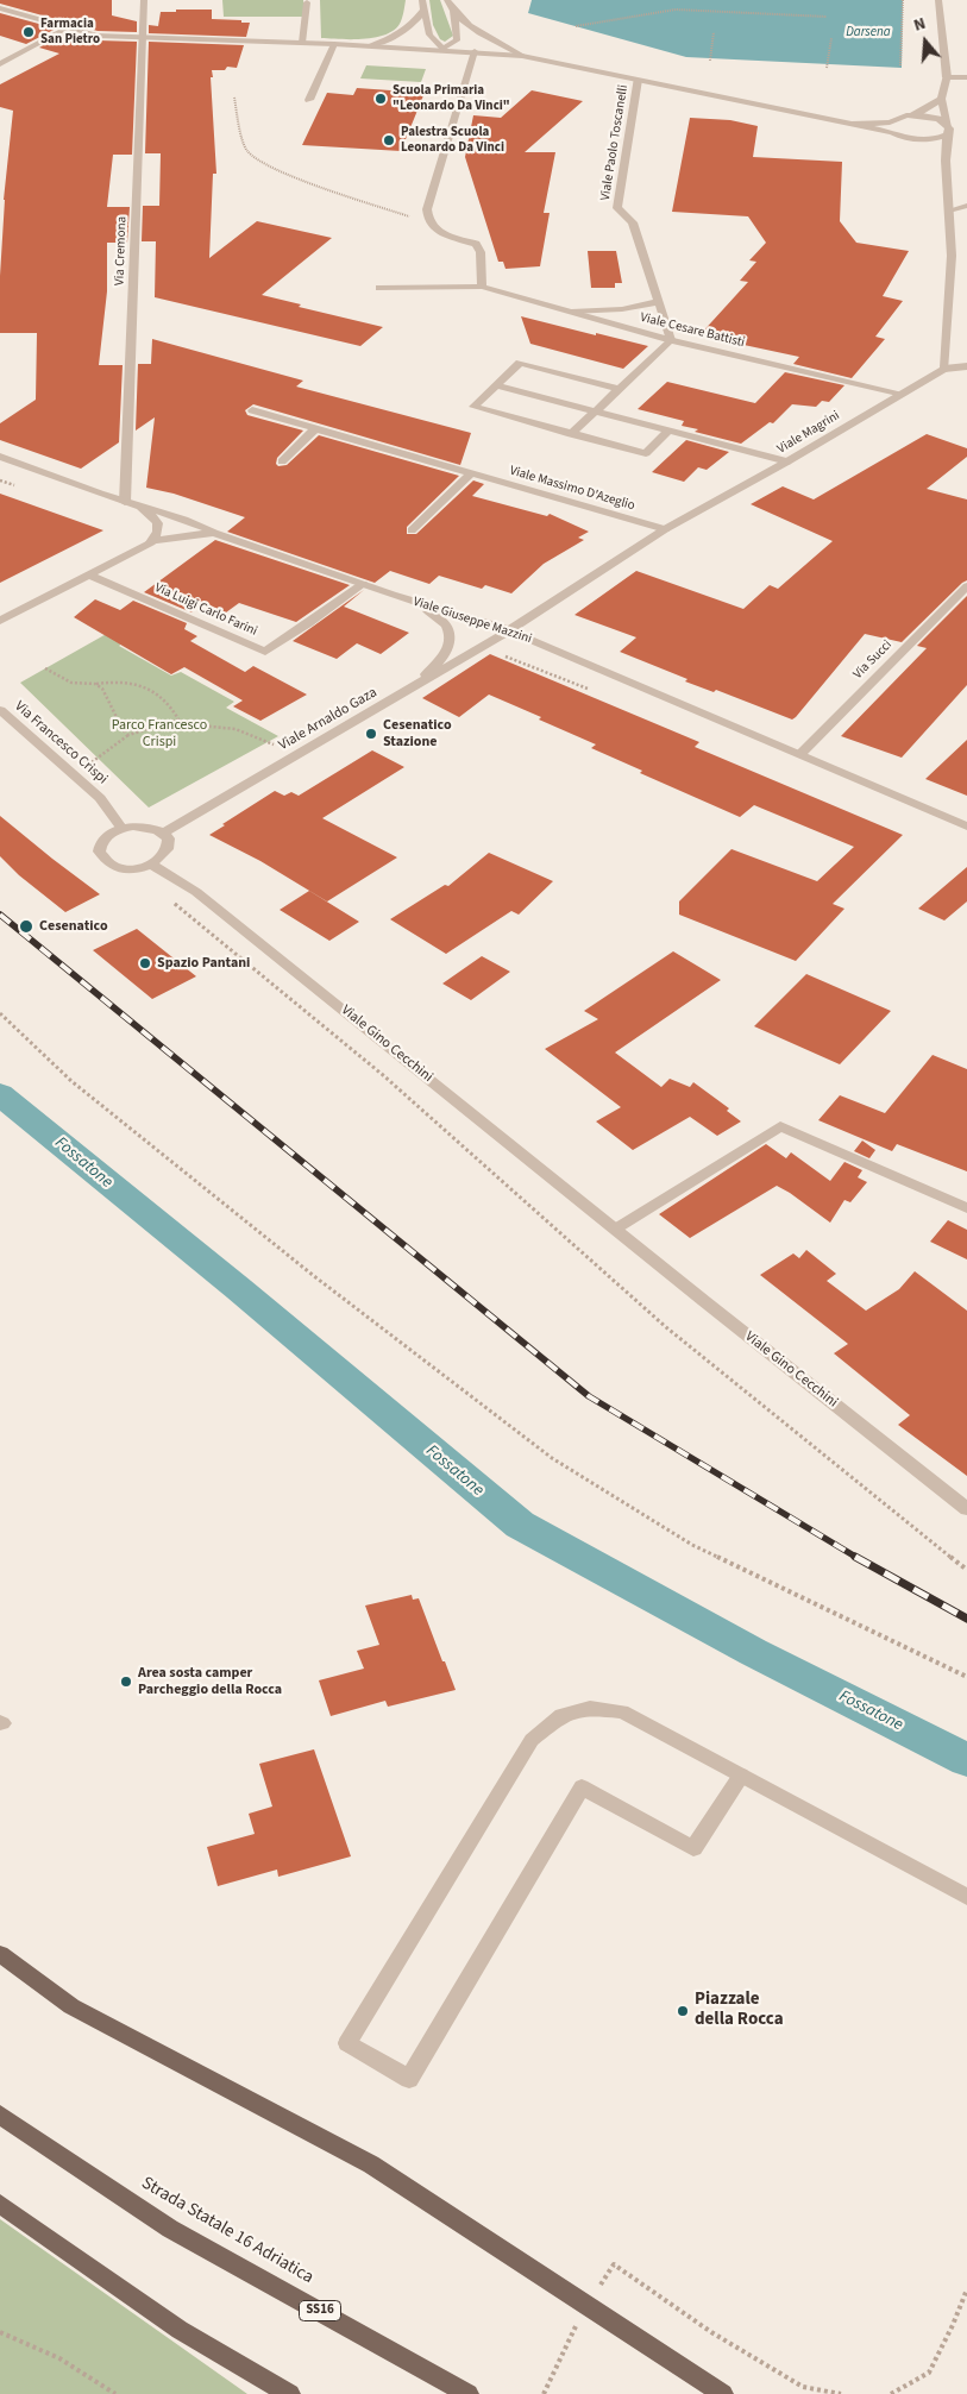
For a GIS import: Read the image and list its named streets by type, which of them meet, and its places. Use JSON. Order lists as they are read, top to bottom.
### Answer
{
  "streets": {
    "main road": ["Strada Statale 16 Adriatica", "SS16"],
    "street": [
      "Viale Paolo Toscanelli",
      "Via Cremona",
      "Viale Cesare Battisti",
      "Viale Magrini",
      "Viale Massimo D'Azeglio",
      "Via Luigi Carlo Farini",
      "Viale Giuseppe Mazzini",
      "Via Succi",
      "Viale Arnaldo Gaza",
      "Via Francesco Crispi",
      "Viale Gino Cecchini"
    ]
  },
  "crossings": [
    ["Viale Paolo Toscanelli", "Viale Cesare Battisti"],
    ["Via Cremona", "Viale Giuseppe Mazzini"],
    ["Viale Cesare Battisti", "Viale Magrini"],
    ["Viale Magrini", "Viale Massimo D'Azeglio"],
    ["Viale Magrini", "Viale Giuseppe Mazzini"],
    ["Viale Magrini", "Viale Arnaldo Gaza"],
    ["Via Luigi Carlo Farini", "Viale Giuseppe Mazzini"],
    ["Viale Giuseppe Mazzini", "Via Succi"],
    ["Viale Giuseppe Mazzini", "Viale Arnaldo Gaza"],
    ["Viale Arnaldo Gaza", "Via Francesco Crispi"],
    ["Viale Arnaldo Gaza", "Viale Gino Cecchini"],
    ["Via Francesco Crispi", "Viale Gino Cecchini"]
  ],
  "water": ["Darsena", "Fossatone"],
  "parks": ["Parco Francesco Crispi"],
  "places": [
    "Farmacia San Pietro",
    "Scuola Primaria \"Leonardo Da Vinci\"",
    "Palestra Scuola Leonardo Da Vinci",
    "Cesenatico Stazione",
    "Cesenatico",
    "Spazio Pantani",
    "Area sosta camper Parcheggio della Rocca",
    "Piazzale della Rocca"
  ],
  "north": "top"
}
